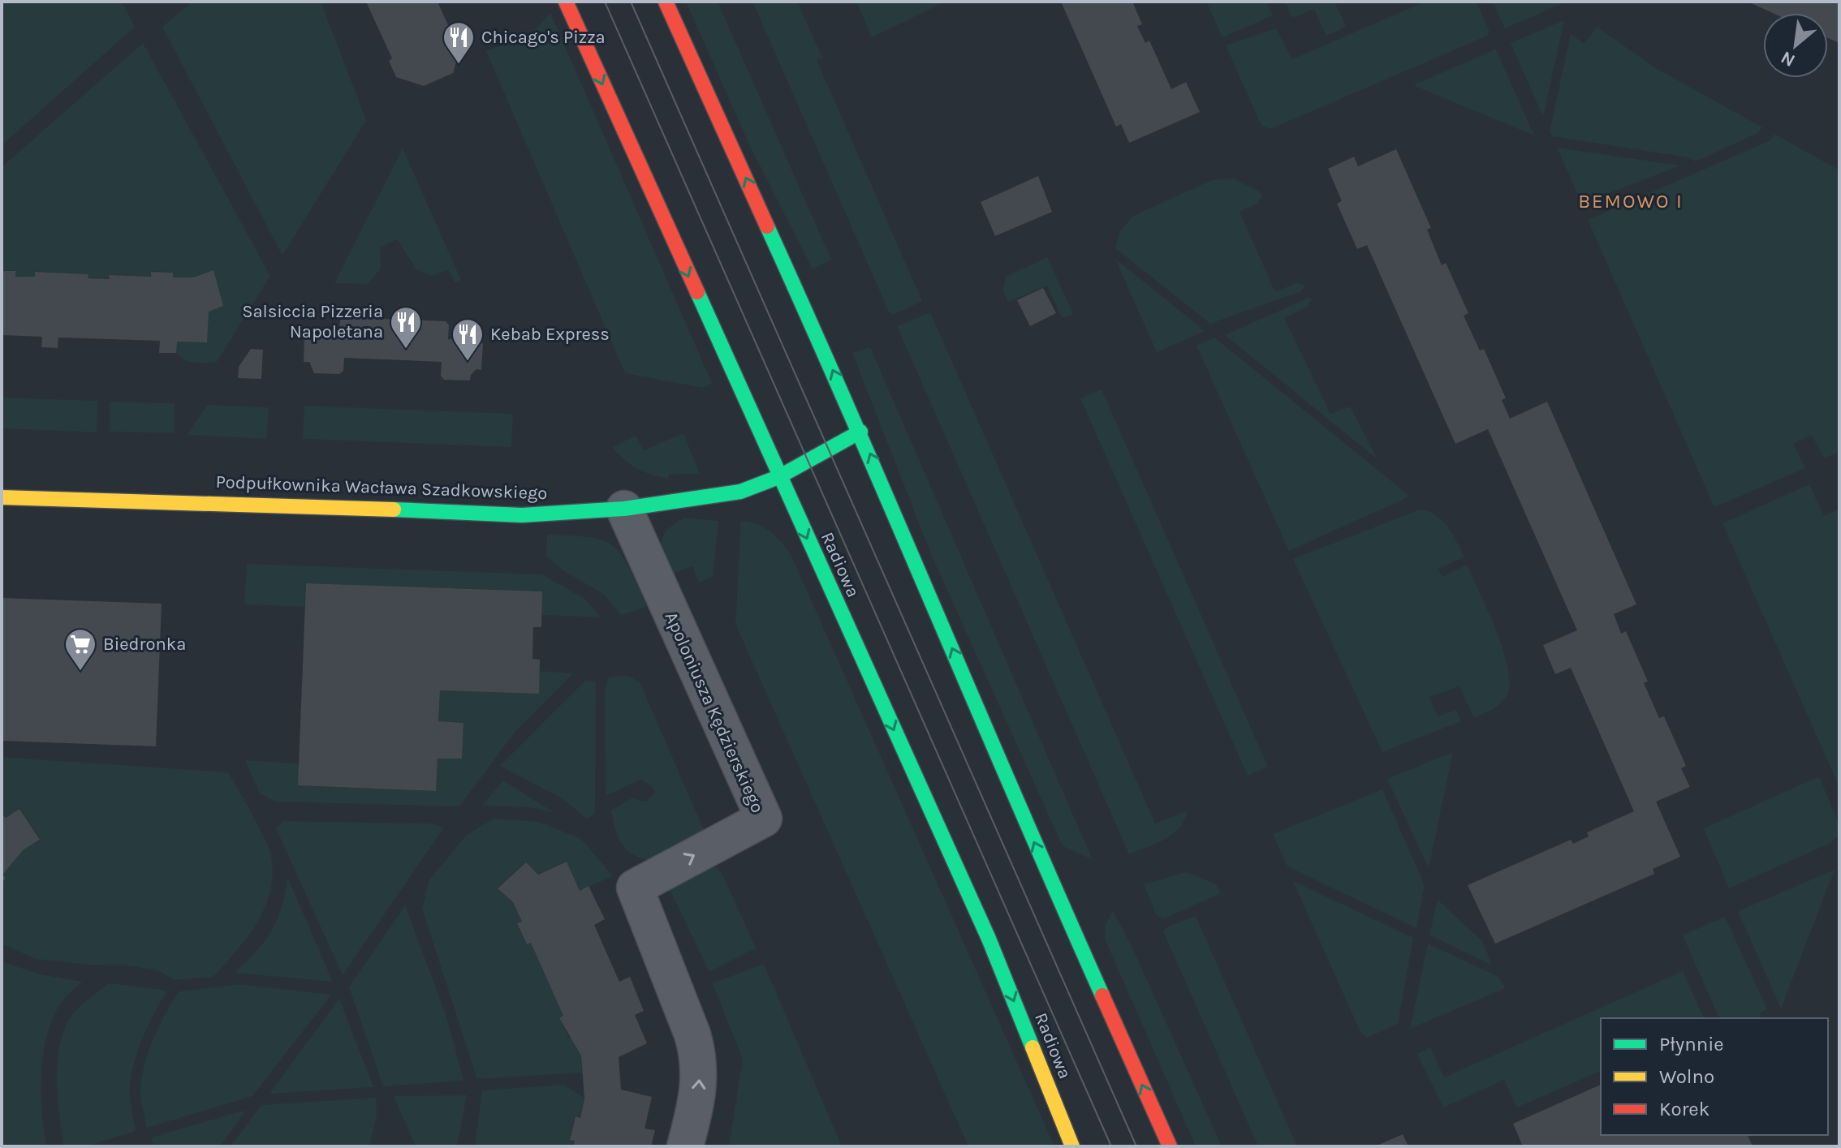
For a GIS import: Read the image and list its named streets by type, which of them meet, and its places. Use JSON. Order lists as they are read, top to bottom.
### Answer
{
  "streets": {
    "street": ["Podpułkownika Wacława Szadkowskiego", "Radiowa", "Apoloniusza Kędzierskiego"]
  },
  "crossings": [
    ["Podpułkownika Wacława Szadkowskiego", "Radiowa"],
    ["Podpułkownika Wacława Szadkowskiego", "Apoloniusza Kędzierskiego"]
  ],
  "districts": ["BEMOWO I"],
  "places": {
    "restaurant": ["Chicago's Pizza", "Salsiccia Pizzeria Napoletana", "Kebab Express"],
    "supermarket": ["Biedronka"]
  },
  "legend": ["Płynnie", "Wolno", "Korek"],
  "north": "bottom left"
}
